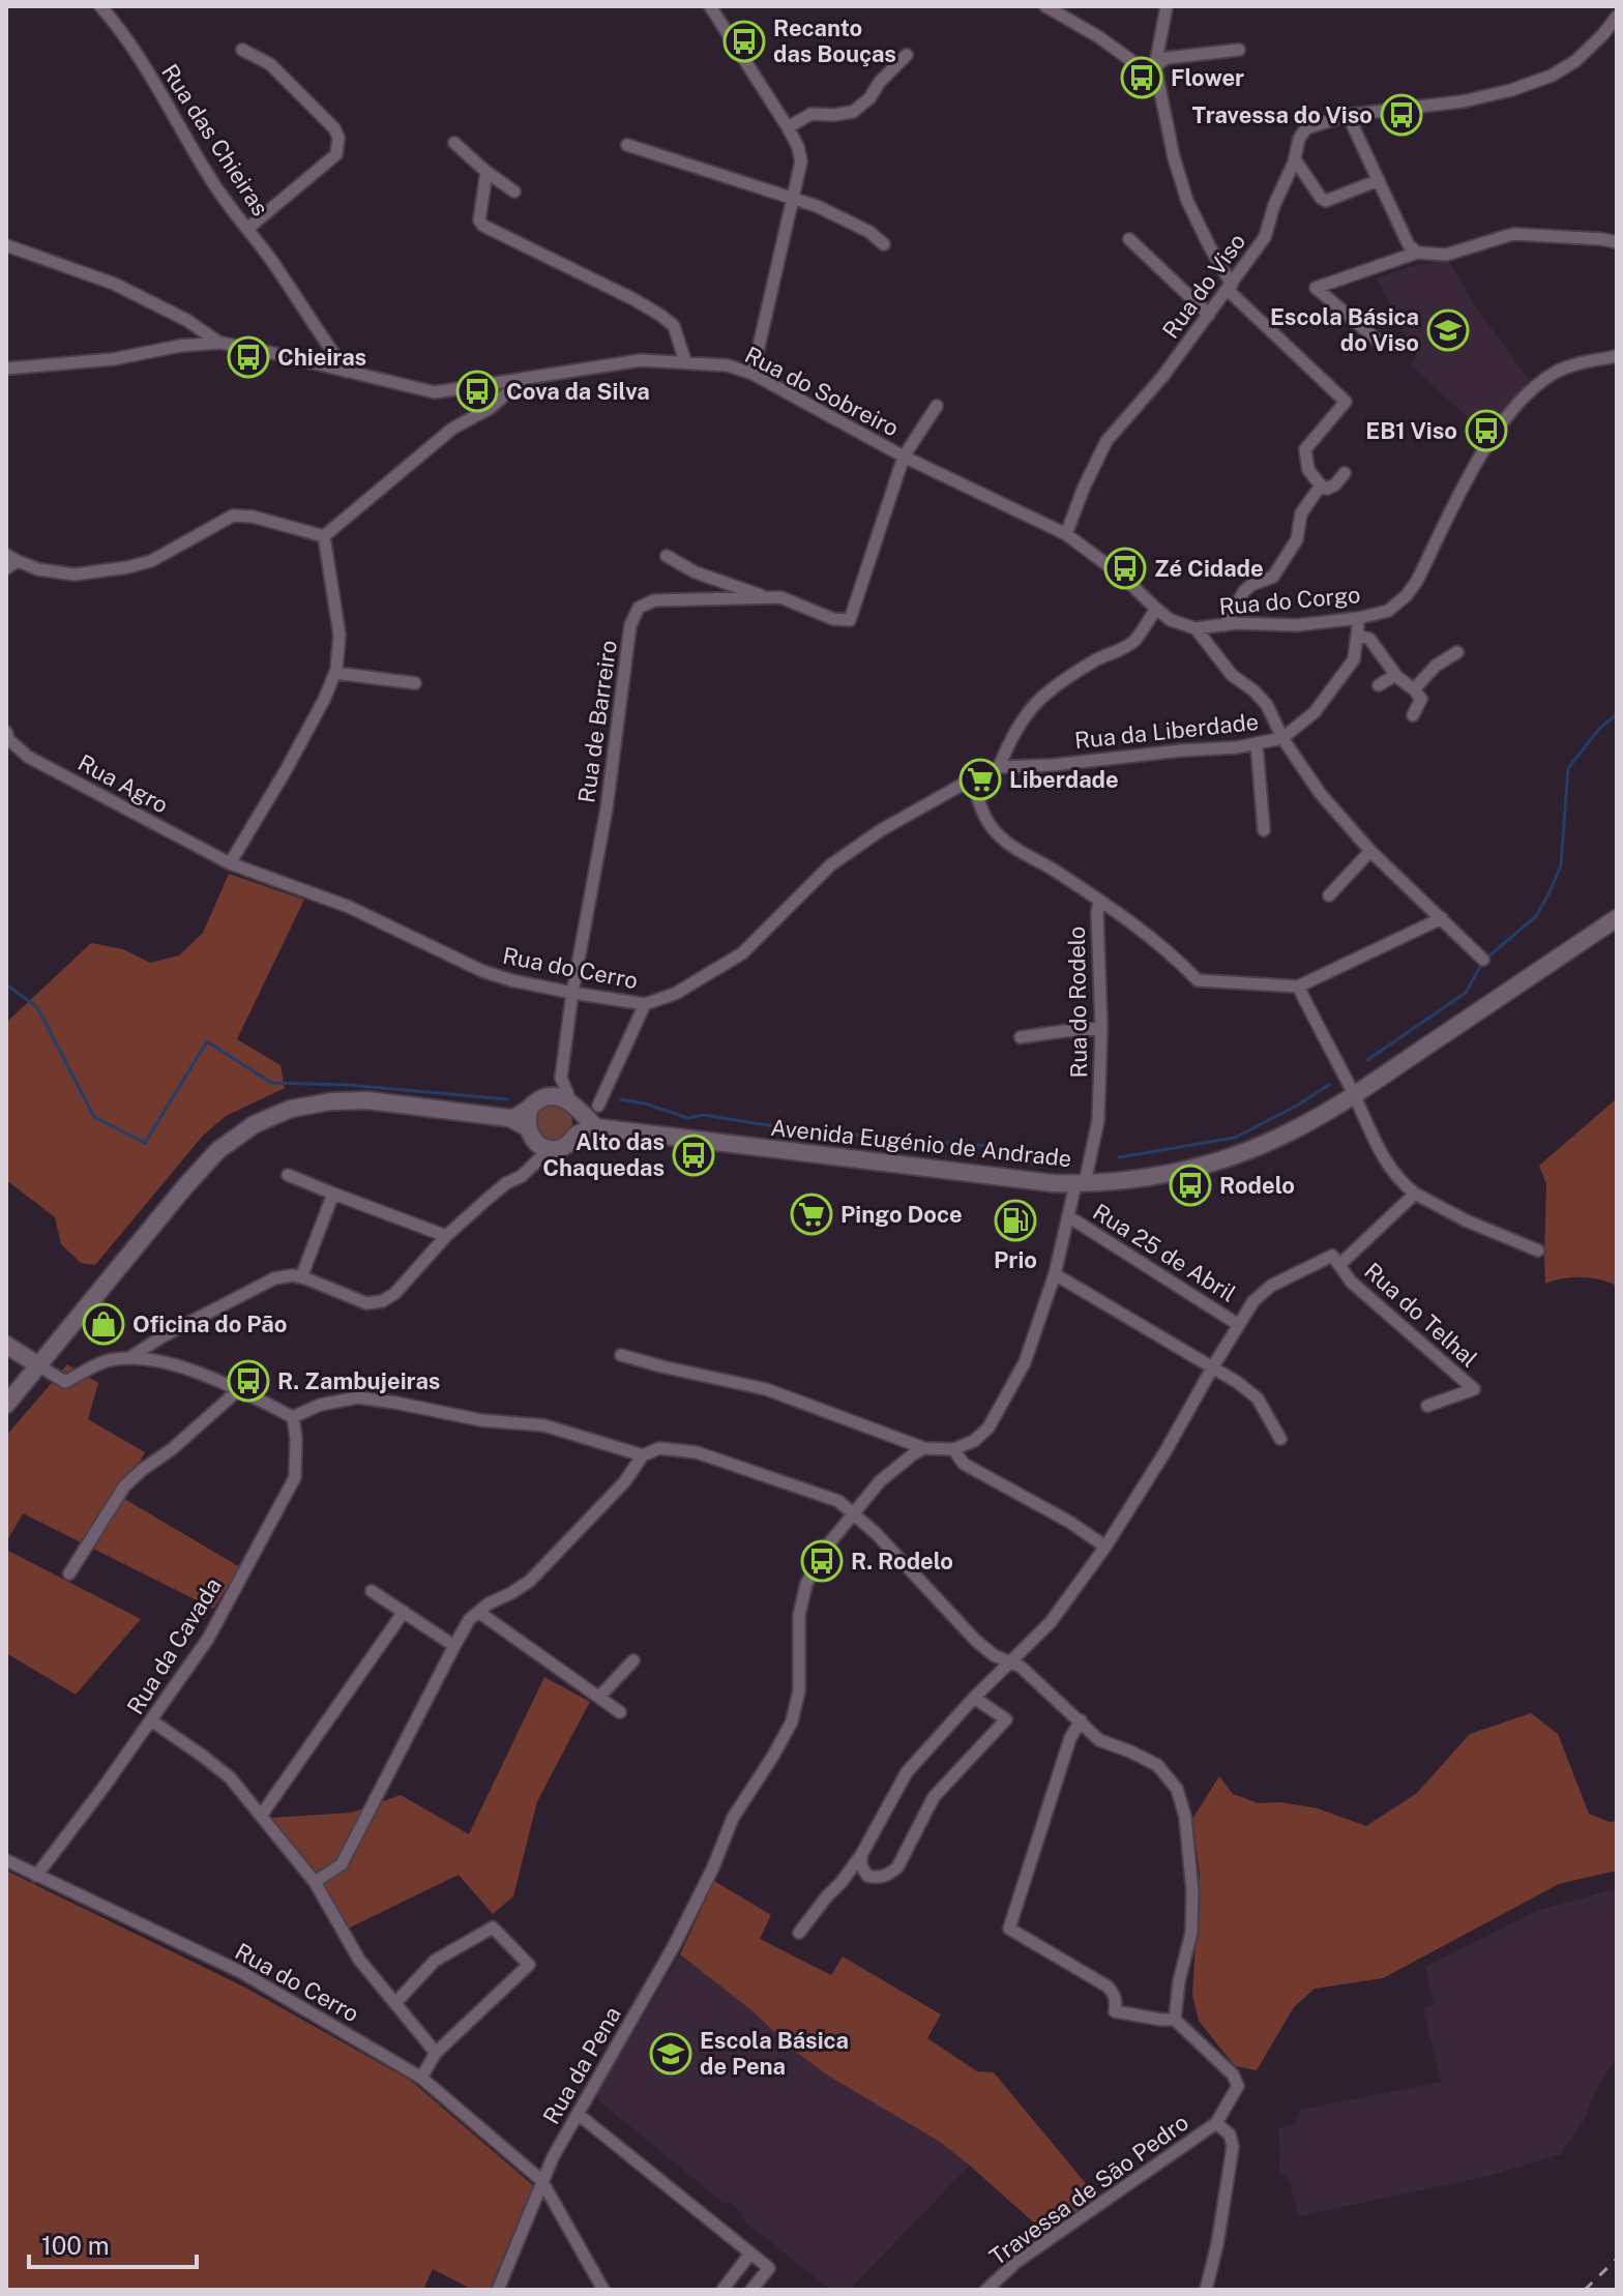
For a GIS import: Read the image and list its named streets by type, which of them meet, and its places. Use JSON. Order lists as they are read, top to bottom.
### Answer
{
  "streets": {
    "main road": ["Avenida Eugénio de Andrade"],
    "street": [
      "Rua das Chieiras",
      "Rua do Viso",
      "Rua do Sobreiro",
      "Rua do Corgo",
      "Rua de Barreiro",
      "Rua da Liberdade",
      "Rua Agro",
      "Rua do Cerro",
      "Rua do Rodelo",
      "Rua 25 de Abril",
      "Rua do Telhal",
      "Rua da Cavada",
      "Rua da Pena",
      "Travessa de São Pedro"
    ]
  },
  "crossings": [
    ["Rua das Chieiras", "Rua do Sobreiro"],
    ["Rua do Viso", "Rua do Sobreiro"],
    ["Rua do Viso", "Rua do Corgo"],
    ["Rua do Sobreiro", "Rua do Corgo"],
    ["Rua do Sobreiro", "Rua de Barreiro"],
    ["Rua de Barreiro", "Rua do Cerro"],
    ["Rua da Liberdade", "Rua do Cerro"],
    ["Rua Agro", "Rua do Cerro"],
    ["Rua do Cerro", "Rua do Rodelo"],
    ["Rua do Cerro", "Rua da Cavada"],
    ["Rua do Cerro", "Rua da Pena"],
    ["Rua do Rodelo", "Avenida Eugénio de Andrade"],
    ["Rua do Rodelo", "Rua 25 de Abril"]
  ],
  "places": {
    "bus stop": [
      "Recanto das Bouças",
      "Flower",
      "Travessa do Viso",
      "Chieiras",
      "Cova da Silva",
      "EB1 Viso",
      "Zé Cidade",
      "Alto das Chaquedas",
      "Rodelo",
      "R. Zambujeiras",
      "R. Rodelo"
    ],
    "school or university": ["Escola Básica do Viso", "Escola Básica de Pena"],
    "supermarket": ["Liberdade", "Pingo Doce"],
    "fuel station": ["Prio"],
    "shop": ["Oficina do Pão"]
  },
  "scale_bar": "100 m"
}
